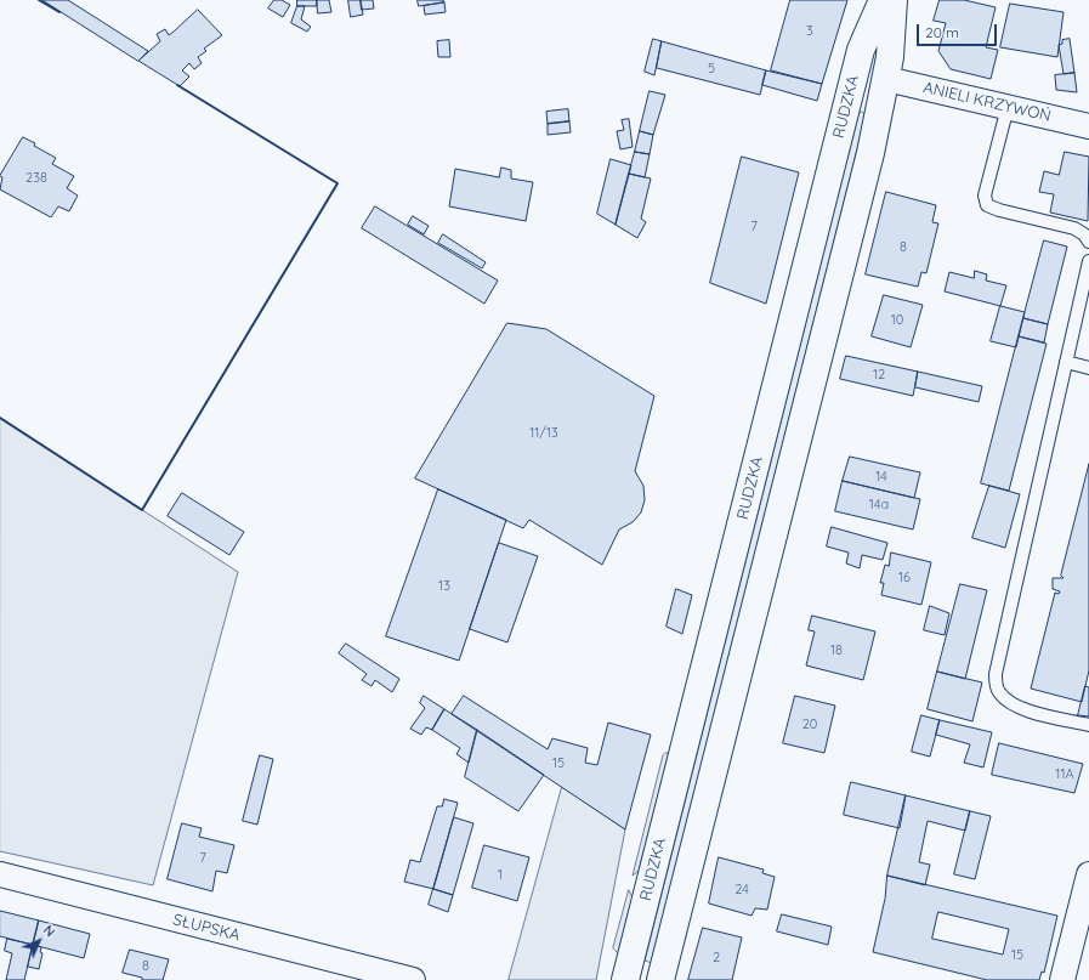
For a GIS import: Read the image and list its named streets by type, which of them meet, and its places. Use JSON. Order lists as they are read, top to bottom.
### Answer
{
  "streets": {
    "street": ["ANIELI KRZYWOŃ", "RUDZKA", "SŁUPSKA"]
  },
  "crossings": [
    ["ANIELI KRZYWOŃ", "RUDZKA"]
  ],
  "house_numbers": [
    "3",
    "5",
    "238",
    "7",
    "8",
    "10",
    "12",
    "11/13",
    "14",
    "14a",
    "16",
    "13",
    "18",
    "20",
    "15",
    "11A",
    "7",
    "1",
    "24",
    "15",
    "2",
    "8"
  ],
  "scale_bar": "20 m",
  "north": "top right"
}
